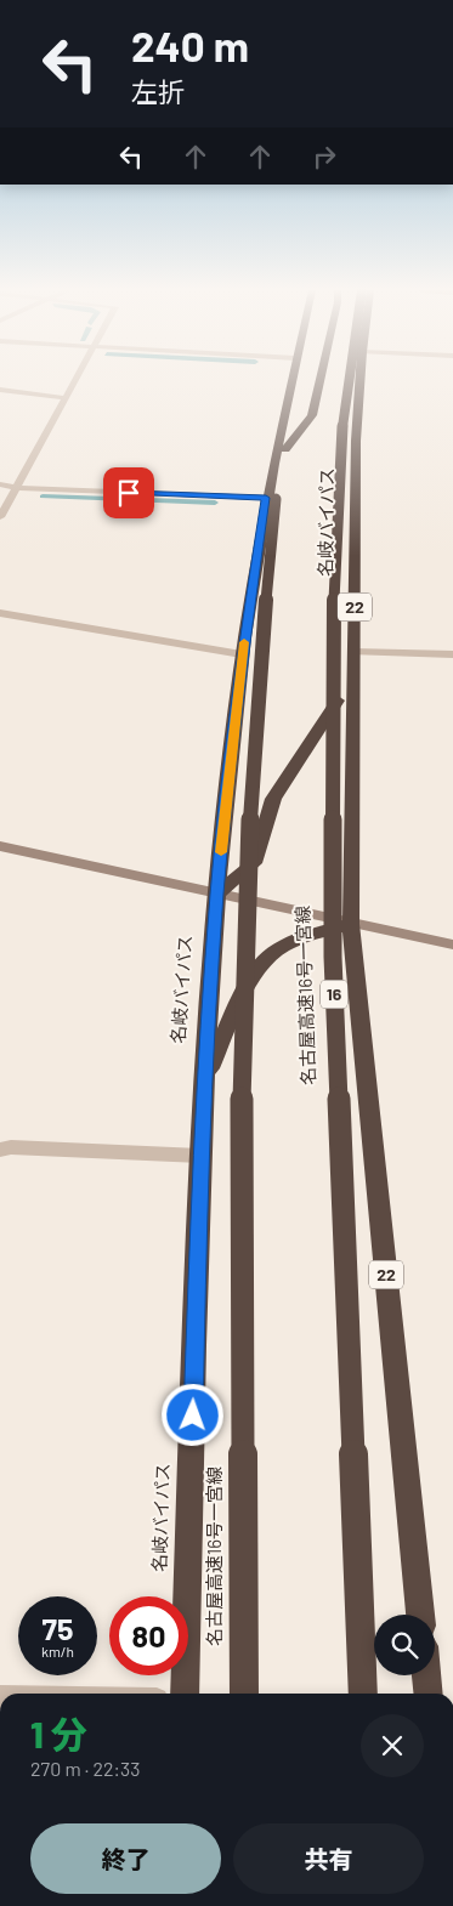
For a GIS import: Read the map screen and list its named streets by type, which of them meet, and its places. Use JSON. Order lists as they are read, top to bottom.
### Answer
{
  "streets": {
    "highway": [
      "名岐バイパス",
      "22",
      "16",
      "名古屋高速16号一宮線"
    ]
  },
  "page": {
    "turn": ["240 m", "左折"],
    "speed": "75 km/h",
    "limit": "80",
    "heading": ["1 分", "270 m · 22:33"],
    "buttons": ["終了", "共有"]
  }
}
